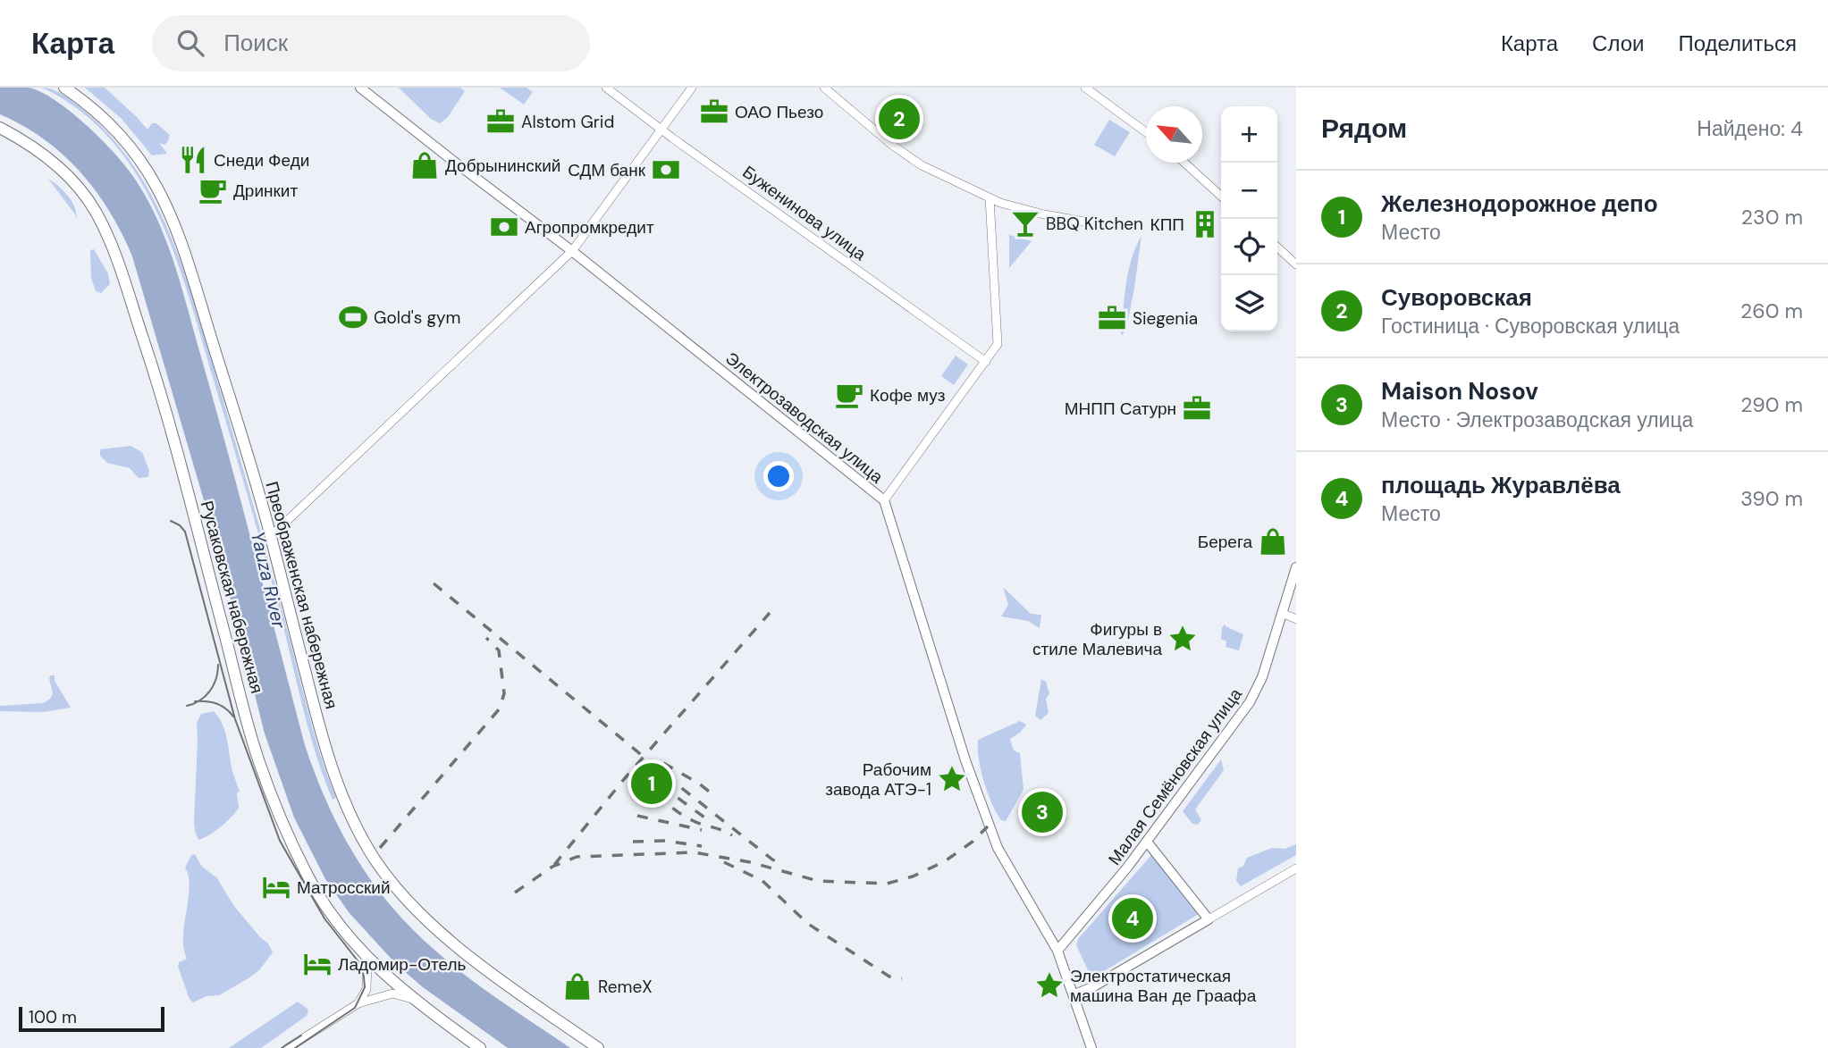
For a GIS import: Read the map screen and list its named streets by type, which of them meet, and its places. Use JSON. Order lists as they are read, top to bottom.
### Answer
{
  "streets": {
    "main road": ["Преображенская набережная", "Русаковская набережная"],
    "street": ["Буженинова улица", "Электрозаводская улица", "Малая Семёновская улица"]
  },
  "crossings": [
    ["Электрозаводская улица", "Малая Семёновская улица"]
  ],
  "water": ["Yauza River"],
  "places": {
    "office": [
      "ОАО Пьезо",
      "Alstom Grid",
      "Siegenia",
      "МНПП Сатурн"
    ],
    "restaurant": ["Снеди Феди"],
    "shop": ["Добрынинский", "Берега", "RemeX"],
    "bank": ["СДМ банк", "Агропромкредит"],
    "cafe": ["Дринкит", "Кофе муз"],
    "bar": ["BBQ Kitchen"],
    "building": ["КПП"],
    "sports": ["Gold's gym"],
    "place": ["Фигуры в стиле Малевича", "Рабочим завода АТЭ-1", "Электростатическая машина Ван де Граафа"],
    "hotel": ["Матросский", "Ладомир-Отель"]
  },
  "scale_bar": "100 m",
  "north": "top left",
  "page": {
    "header": "Карта",
    "search": "Поиск",
    "nav": ["Карта", "Слои", "Поделиться"],
    "heading": ["Рядом", "Найдено: 4"],
    "pins": [
      "2",
      "1",
      "3",
      "4"
    ],
    "map_buttons": ["+", "−"],
    "list": [
      {
        "mark": "1",
        "name": "Железнодорожное депо",
        "note": "Место",
        "value": "230 m"
      },
      {
        "mark": "2",
        "name": "Суворовская",
        "note": "Гостиница · Суворовская улица",
        "value": "260 m"
      },
      {
        "mark": "3",
        "name": "Maison Nosov",
        "note": "Место · Электрозаводская улица",
        "value": "290 m"
      },
      {
        "mark": "4",
        "name": "площадь Журавлёва",
        "note": "Место",
        "value": "390 m"
      }
    ],
    "scale": "100 m"
  }
}
